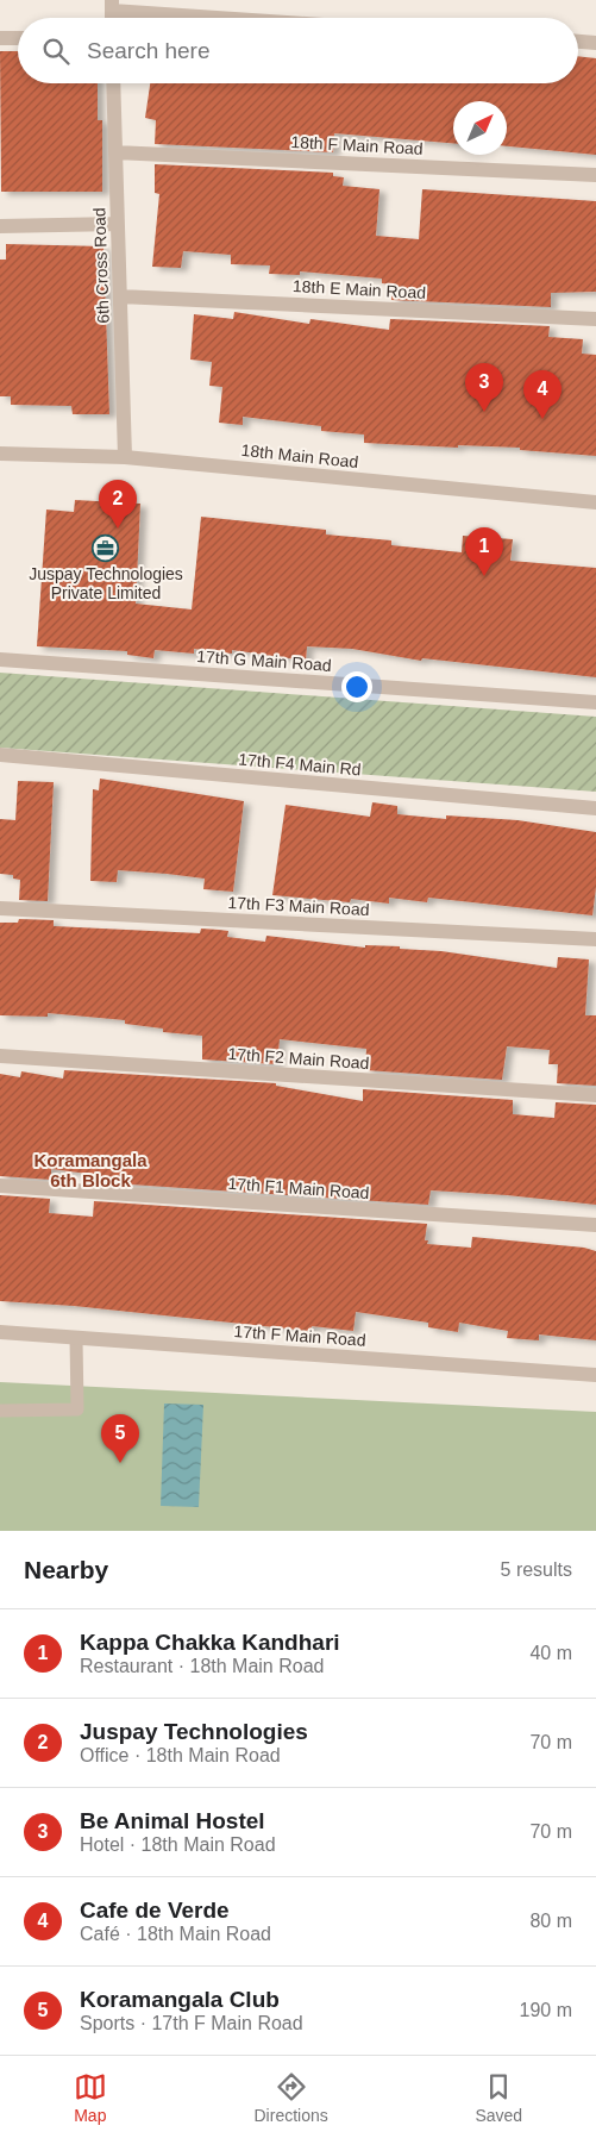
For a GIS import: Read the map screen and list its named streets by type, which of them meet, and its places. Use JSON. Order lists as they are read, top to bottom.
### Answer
{
  "streets": {
    "street": [
      "18th F Main Road",
      "6th Cross Road",
      "18th E Main Road",
      "18th Main Road",
      "17th G Main Road",
      "17th F4 Main Rd",
      "17th F3 Main Road",
      "17th F2 Main Road",
      "17th F1 Main Road",
      "17th F Main Road"
    ]
  },
  "crossings": [
    ["18th F Main Road", "6th Cross Road"],
    ["6th Cross Road", "18th E Main Road"],
    ["6th Cross Road", "18th Main Road"]
  ],
  "districts": ["Koramangala 6th Block"],
  "places": {
    "office": ["Juspay Technologies Private Limited"]
  },
  "north": "top right",
  "page": {
    "search": "Search here",
    "pins": [
      "3",
      "4",
      "2",
      "1",
      "5"
    ],
    "heading": ["Nearby", "5 results"],
    "list": [
      {
        "mark": "1",
        "name": "Kappa Chakka Kandhari",
        "note": "Restaurant · 18th Main Road",
        "value": "40 m"
      },
      {
        "mark": "2",
        "name": "Juspay Technologies",
        "note": "Office · 18th Main Road",
        "value": "70 m"
      },
      {
        "mark": "3",
        "name": "Be Animal Hostel",
        "note": "Hotel · 18th Main Road",
        "value": "70 m"
      },
      {
        "mark": "4",
        "name": "Cafe de Verde",
        "note": "Café · 18th Main Road",
        "value": "80 m"
      },
      {
        "mark": "5",
        "name": "Koramangala Club",
        "note": "Sports · 17th F Main Road",
        "value": "190 m"
      }
    ],
    "nav": ["Map", "Directions", "Saved"]
  }
}
